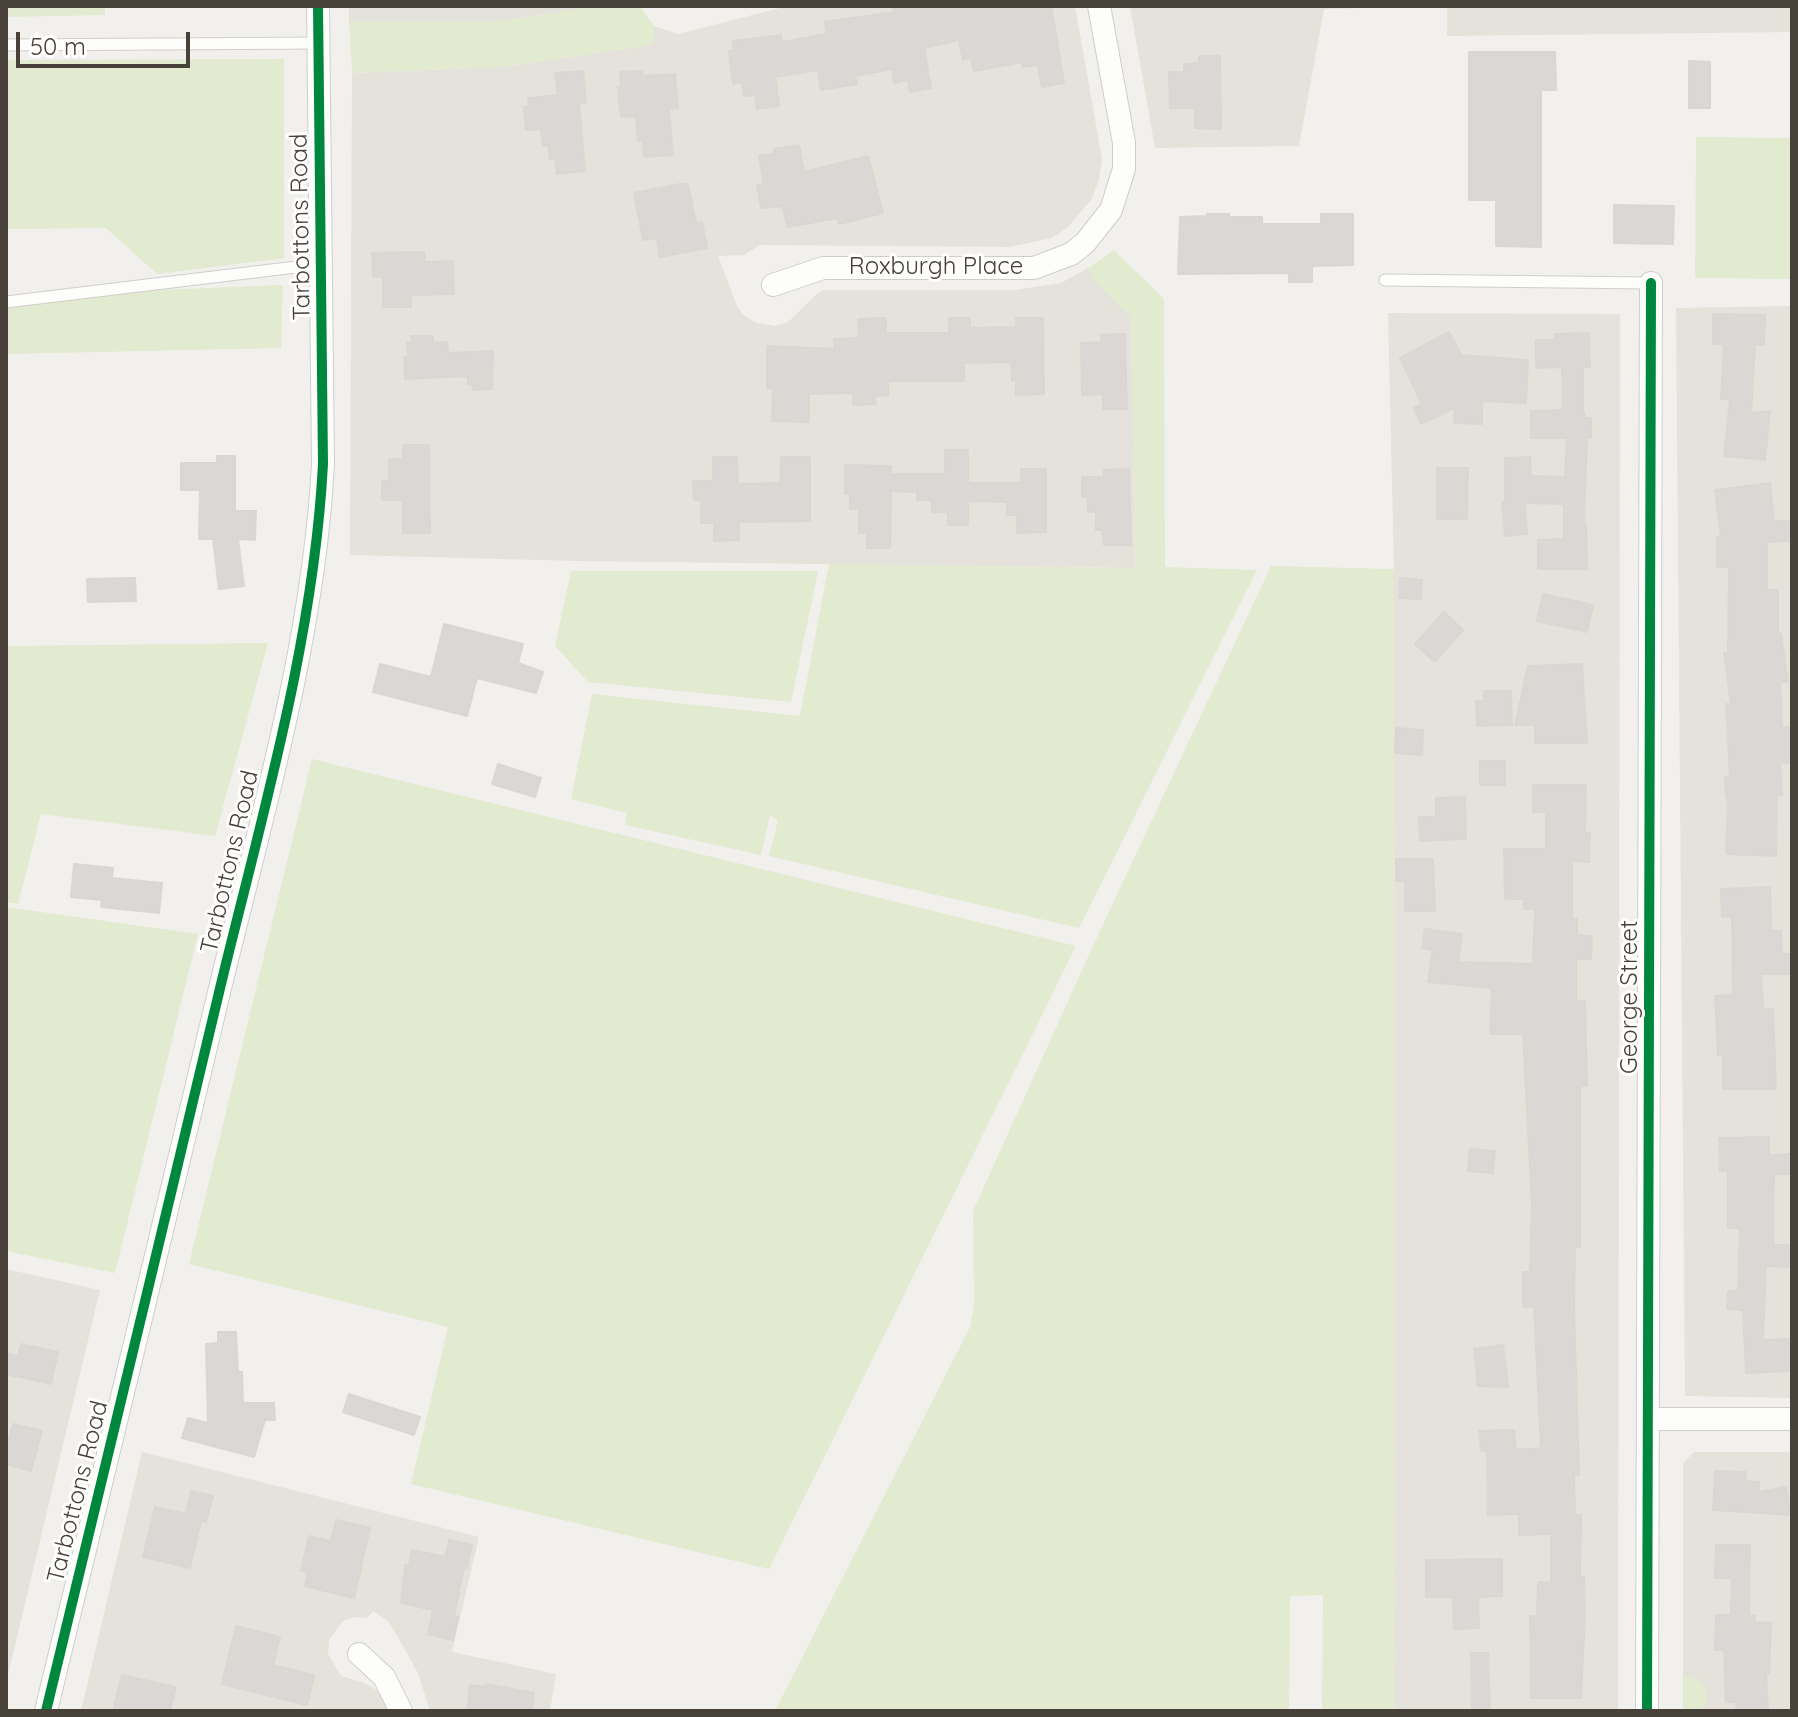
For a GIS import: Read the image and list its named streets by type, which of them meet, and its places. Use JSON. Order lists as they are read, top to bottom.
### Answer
{
  "streets": {
    "street": ["Tarbottons Road", "Roxburgh Place", "George Street"]
  },
  "scale_bar": "50 m"
}
